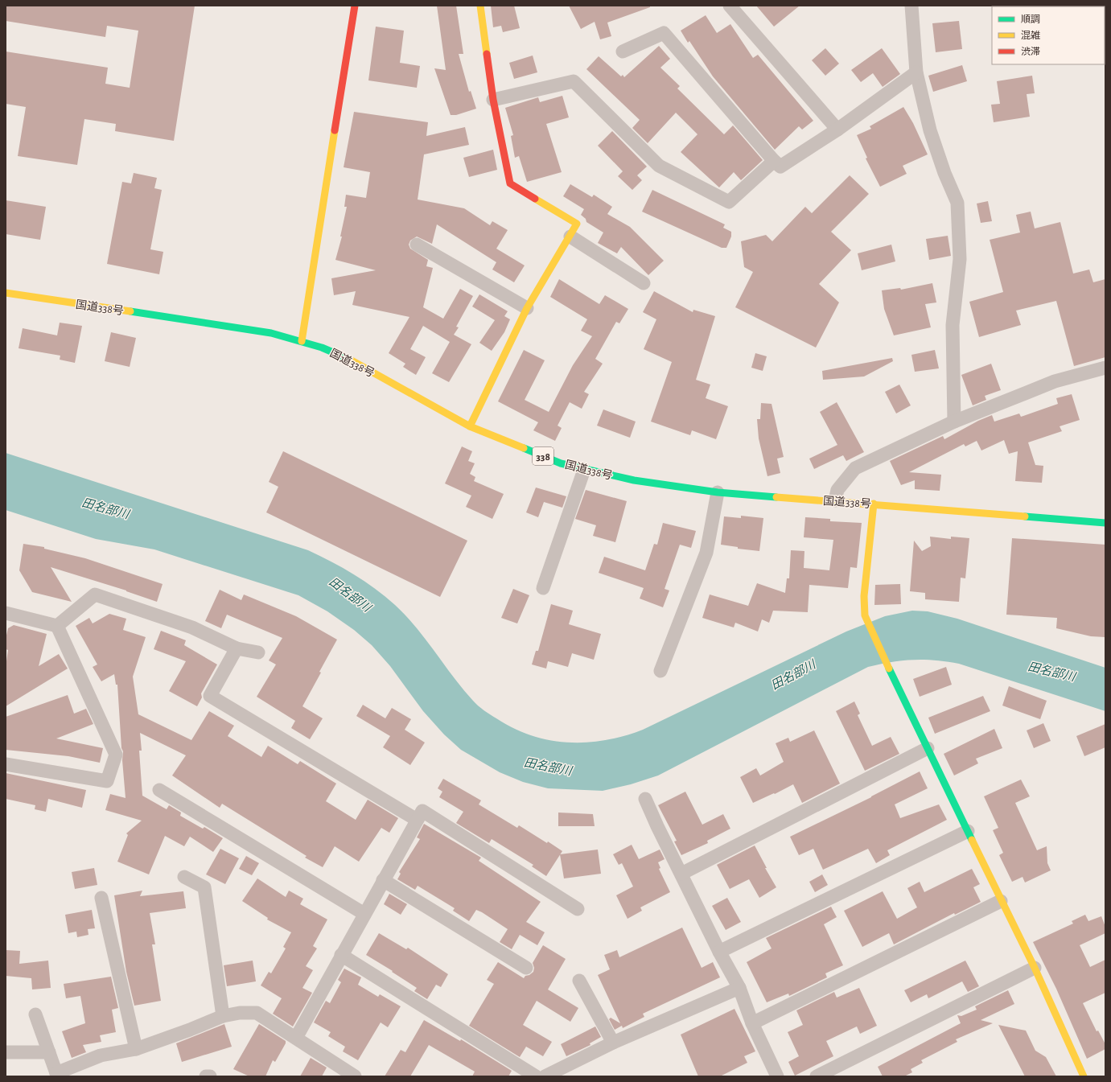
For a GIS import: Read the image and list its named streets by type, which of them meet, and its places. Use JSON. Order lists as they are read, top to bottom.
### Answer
{
  "streets": {
    "main road": ["国道338号", "338"]
  },
  "water": ["田名部川"],
  "legend": ["順調", "混雑", "渋滞"]
}
